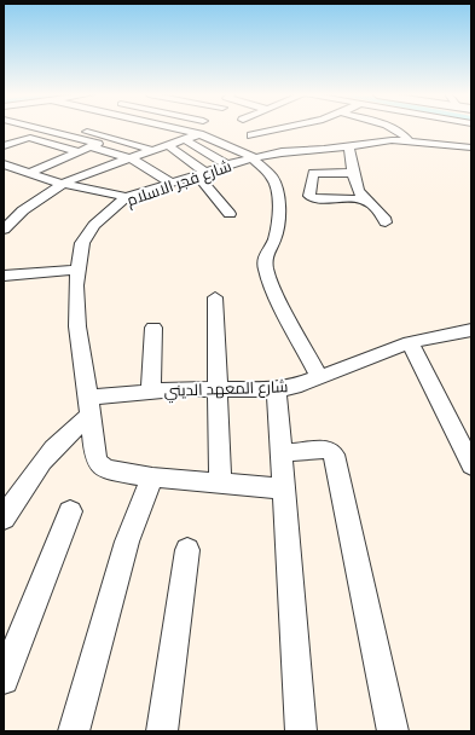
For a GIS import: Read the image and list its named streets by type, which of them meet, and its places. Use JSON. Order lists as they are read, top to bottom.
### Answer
{
  "streets": {
    "street": ["شارع فجر الاسلام", "شارع المعهد الديني"]
  },
  "crossings": [
    ["شارع فجر الاسلام", "شارع المعهد الديني"]
  ]
}
